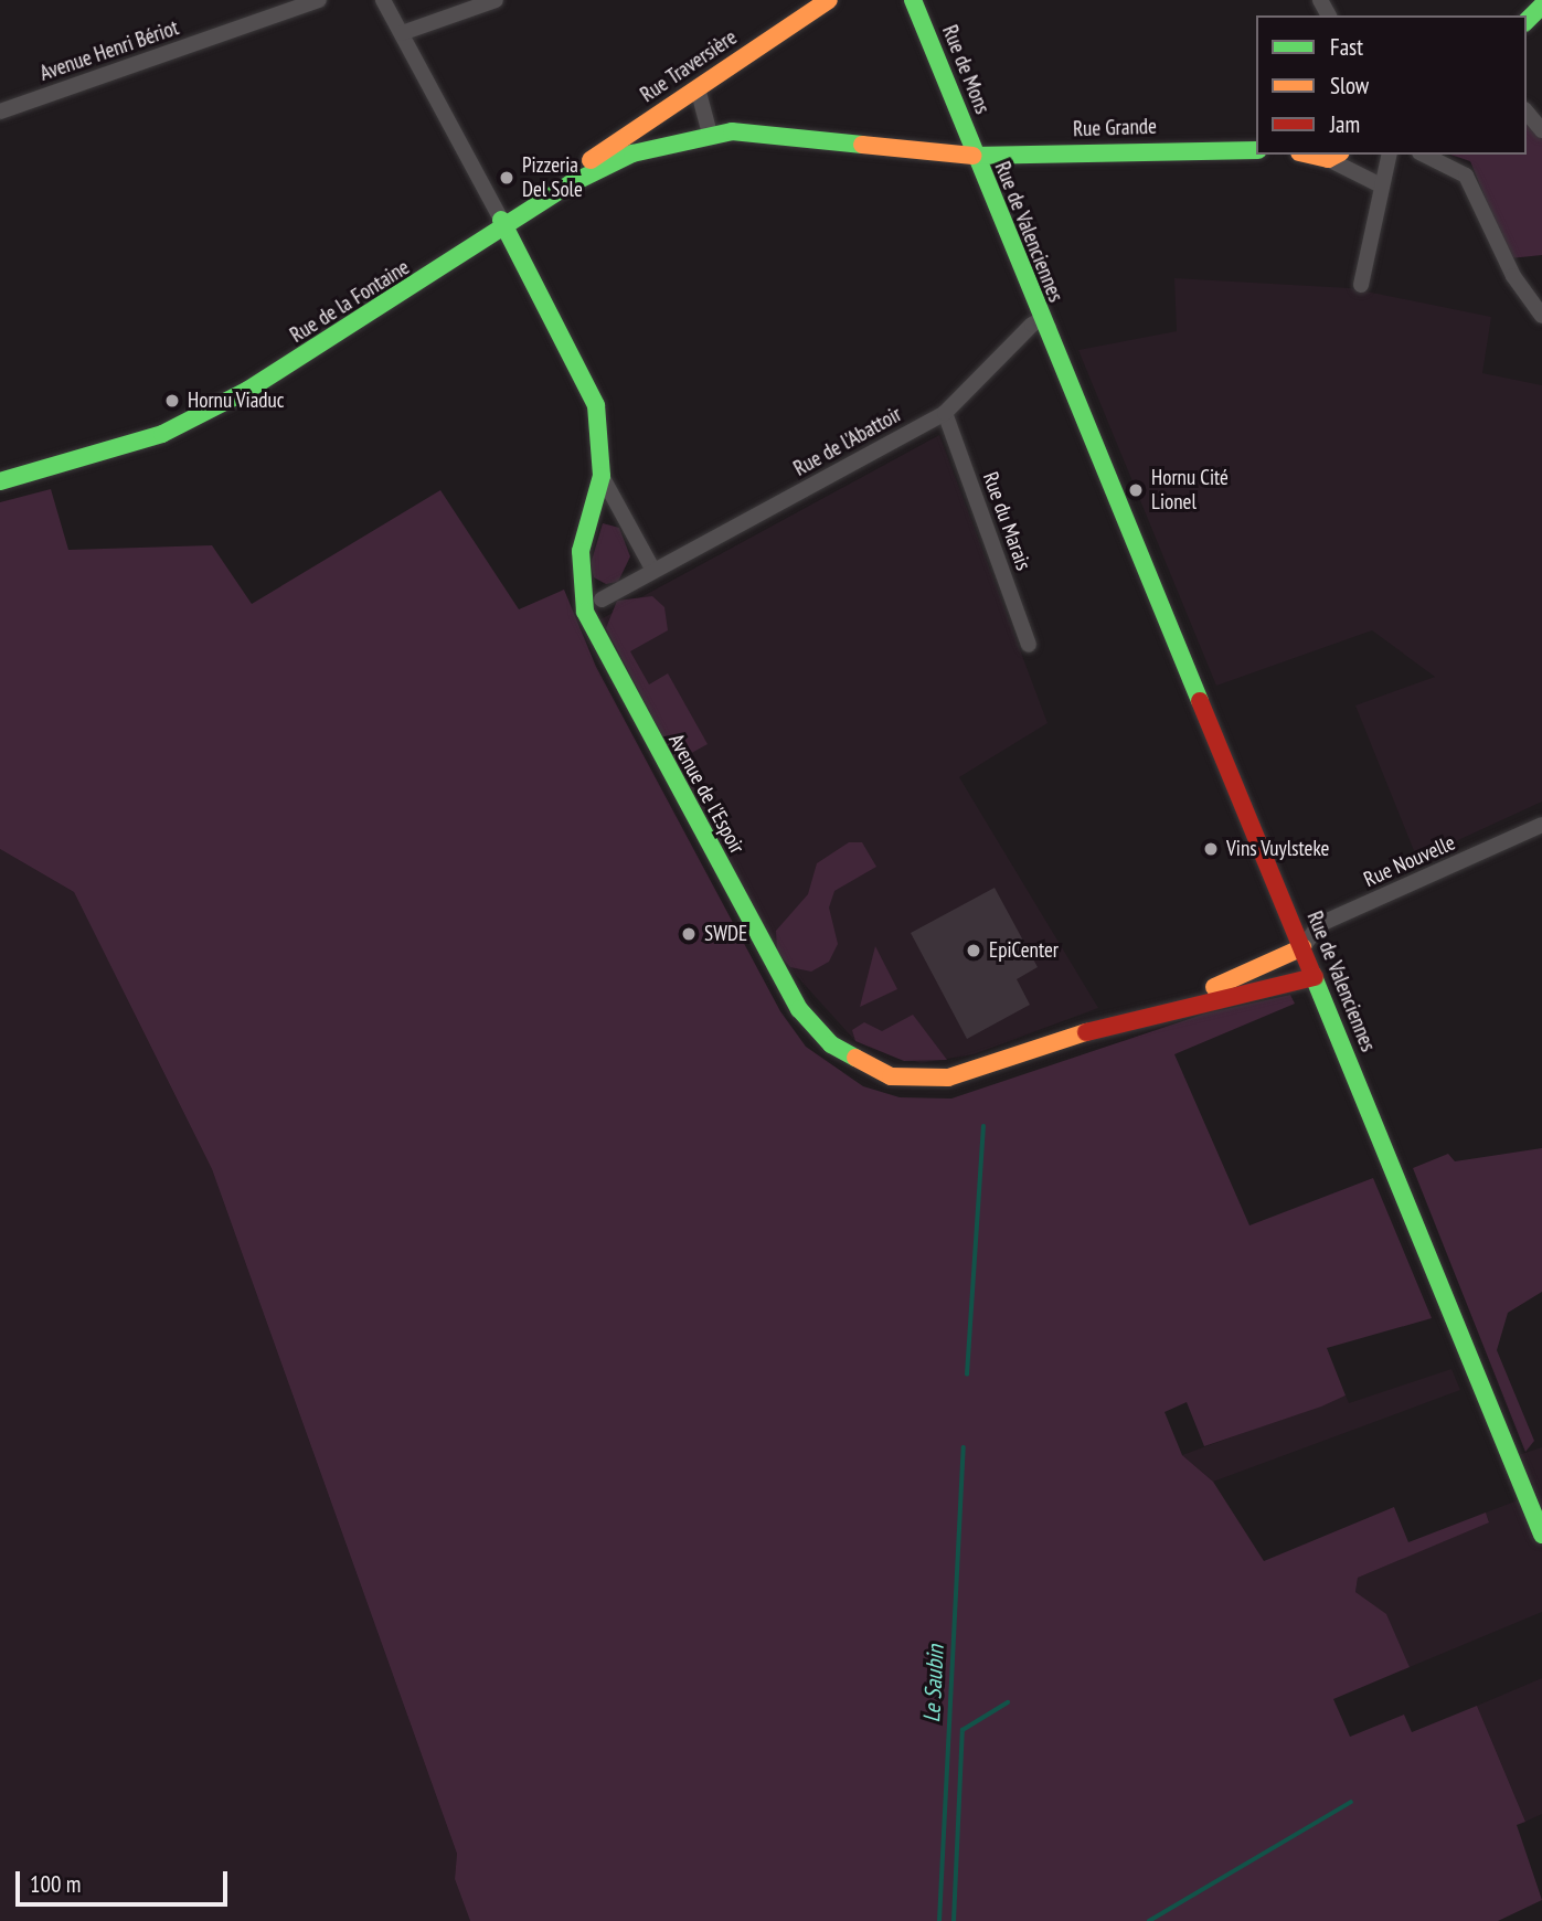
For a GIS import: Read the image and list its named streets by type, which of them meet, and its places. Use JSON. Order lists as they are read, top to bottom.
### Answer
{
  "streets": {
    "main road": [
      "Rue Traversière",
      "Rue de Mons",
      "Rue Grande",
      "Rue de Valenciennes",
      "Rue de la Fontaine",
      "Avenue de l'Espoir"
    ],
    "street": [
      "Avenue Henri Bériot",
      "Rue de l'Abattoir",
      "Rue du Marais",
      "Rue Nouvelle"
    ]
  },
  "crossings": [
    ["Rue Traversière", "Rue de la Fontaine"],
    ["Rue de Mons", "Rue Grande"],
    ["Rue de Mons", "Rue de Valenciennes"],
    ["Rue de Mons", "Rue de la Fontaine"],
    ["Rue Grande", "Rue de Valenciennes"],
    ["Rue Grande", "Rue de la Fontaine"],
    ["Rue de Valenciennes", "Rue de la Fontaine"],
    ["Rue de Valenciennes", "Rue de l'Abattoir"],
    ["Rue de Valenciennes", "Rue Nouvelle"],
    ["Rue de la Fontaine", "Avenue de l'Espoir"],
    ["Rue de l'Abattoir", "Rue du Marais"]
  ],
  "water": ["Le Saubin"],
  "places": [
    "Pizzeria Del Sole",
    "Hornu Viaduc",
    "Hornu Cité Lionel",
    "Vins Vuylsteke",
    "SWDE",
    "EpiCenter"
  ],
  "legend": ["Fast", "Slow", "Jam"],
  "scale_bar": "100 m"
}
